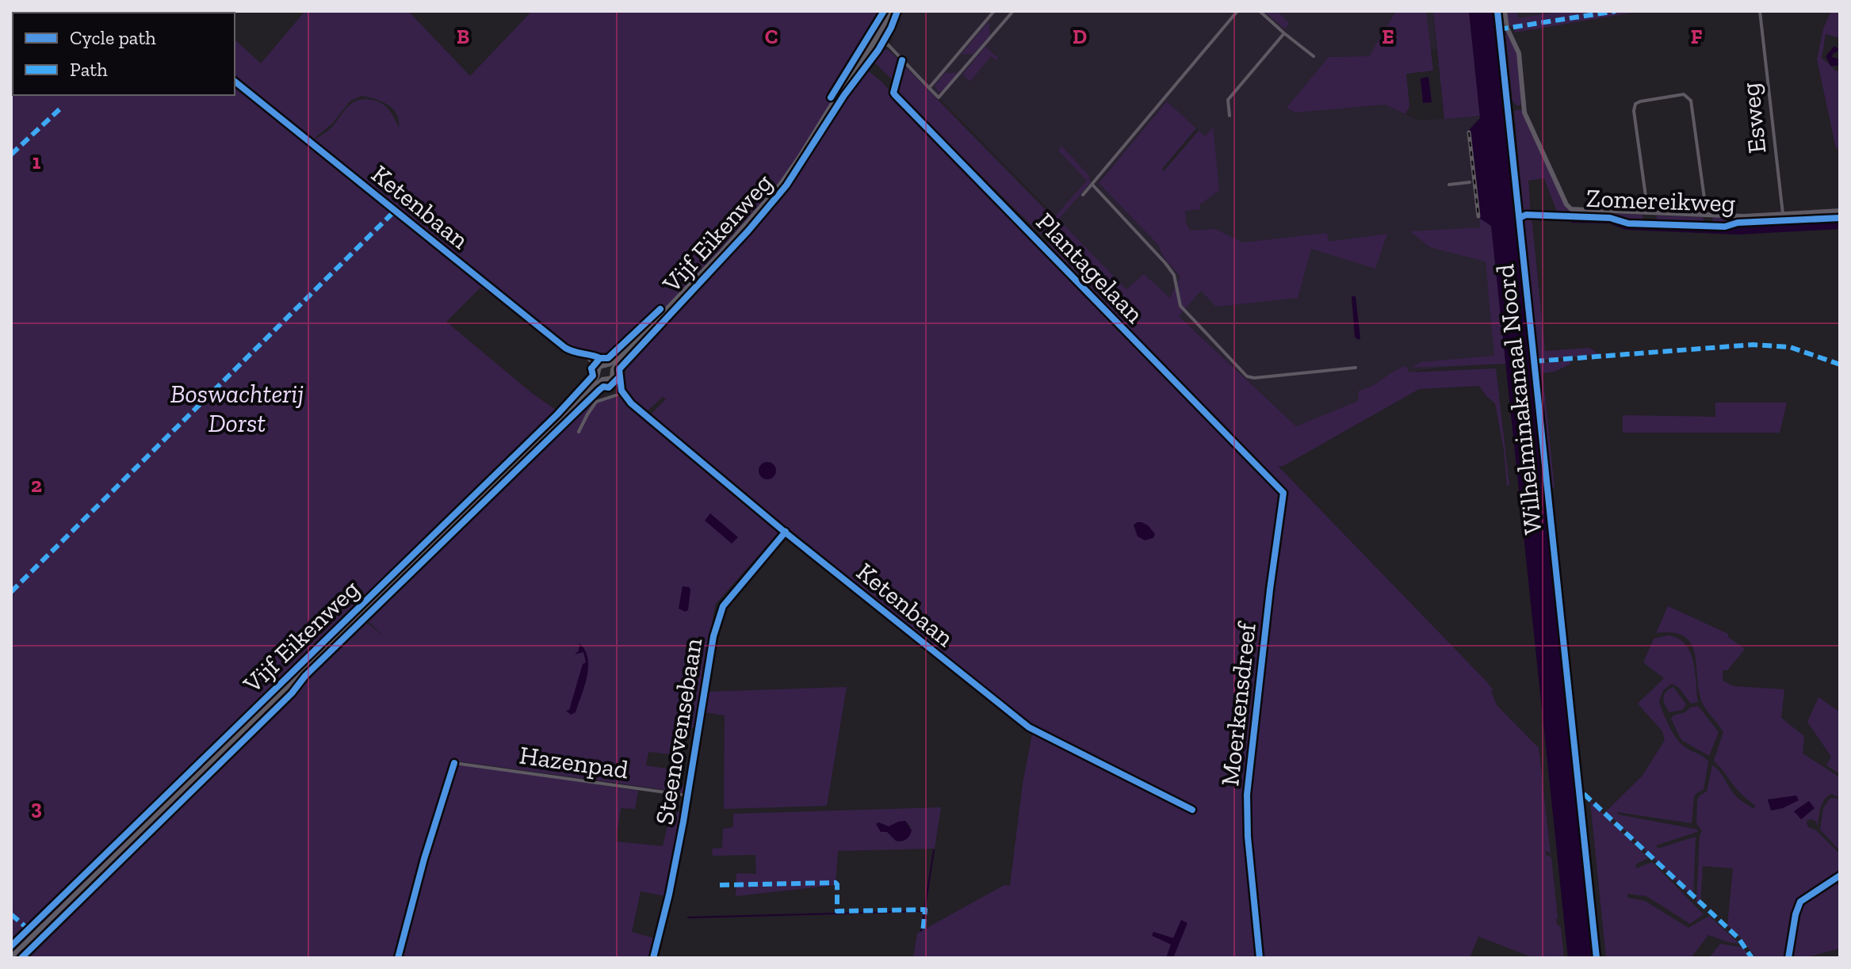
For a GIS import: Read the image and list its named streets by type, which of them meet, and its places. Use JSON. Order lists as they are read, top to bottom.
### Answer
{
  "streets": {
    "main road": ["Vijf Eikenweg"],
    "street": [
      "Esweg",
      "Zomereikweg",
      "Ketenbaan",
      "Steenovensebaan",
      "Hazenpad"
    ],
    "cycle path": ["Plantagelaan", "Wilhelminakanaal Noord"]
  },
  "crossings": [
    ["Esweg", "Zomereikweg"],
    ["Ketenbaan", "Vijf Eikenweg"],
    ["Ketenbaan", "Steenovensebaan"],
    ["Steenovensebaan", "Hazenpad"]
  ],
  "parks": ["Boswachterij Dorst"],
  "legend": ["Cycle path", "Path"],
  "grid": {
    "columns": [
      "B",
      "C",
      "D",
      "E",
      "F"
    ],
    "rows": ["1", "2", "3"]
  }
}
